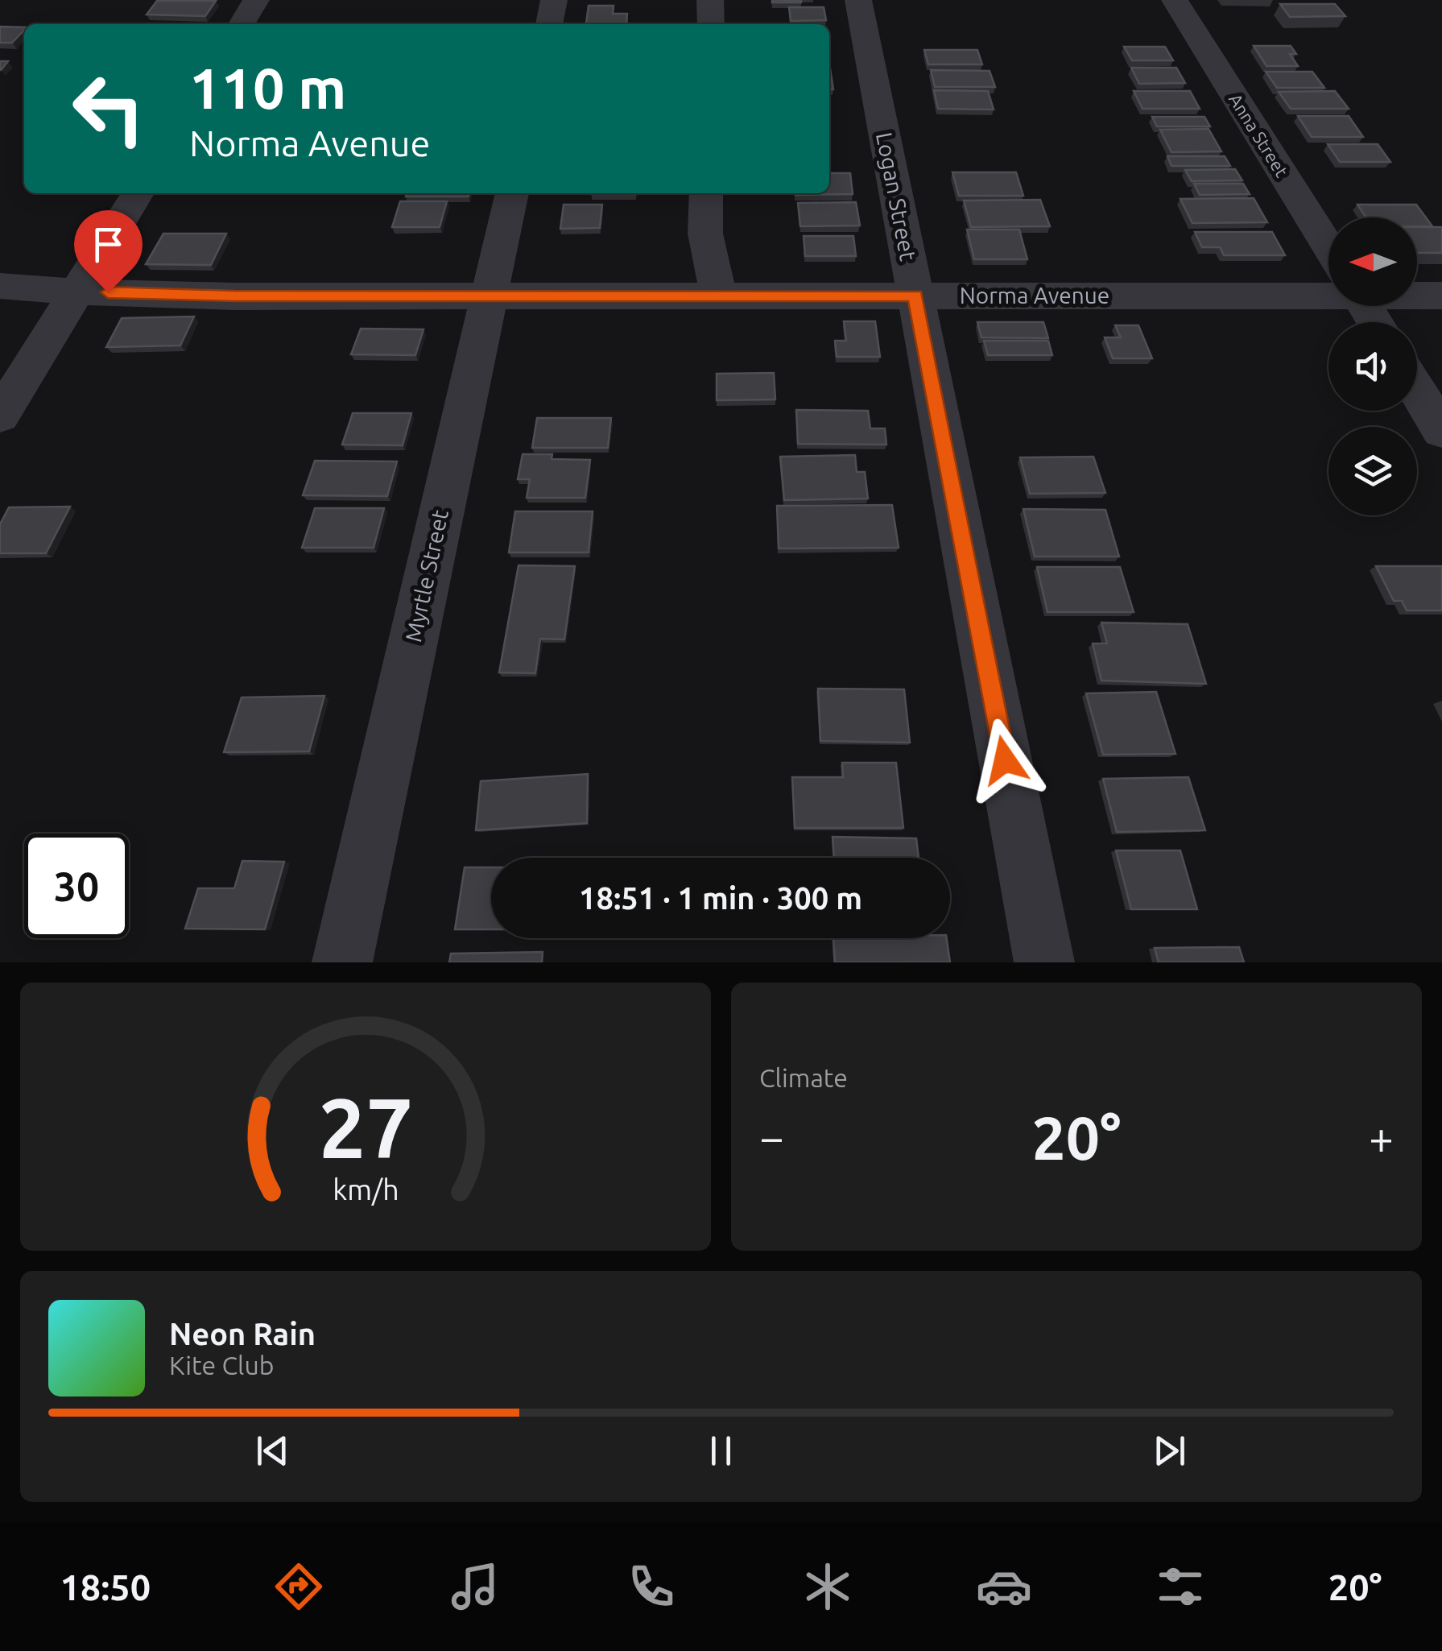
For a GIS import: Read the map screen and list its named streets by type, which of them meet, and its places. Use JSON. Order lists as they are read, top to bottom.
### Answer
{
  "streets": {
    "street": [
      "Anna Street",
      "Logan Street",
      "Norma Avenue",
      "Myrtle Street"
    ]
  },
  "crossings": [
    ["Logan Street", "Norma Avenue"],
    ["Norma Avenue", "Myrtle Street"]
  ],
  "north": "left",
  "page": {
    "turn": ["110 m", "Norma Avenue"],
    "limit": "30",
    "trip": "18:51 · 1 min · 300 m",
    "tile": "Climate",
    "heat": ["−", "20°", "+"],
    "song": ["Neon Rain", "Kite Club"],
    "tabs": ["18:50", "20°"],
    "gauge": ["27", "km/h"]
  }
}
